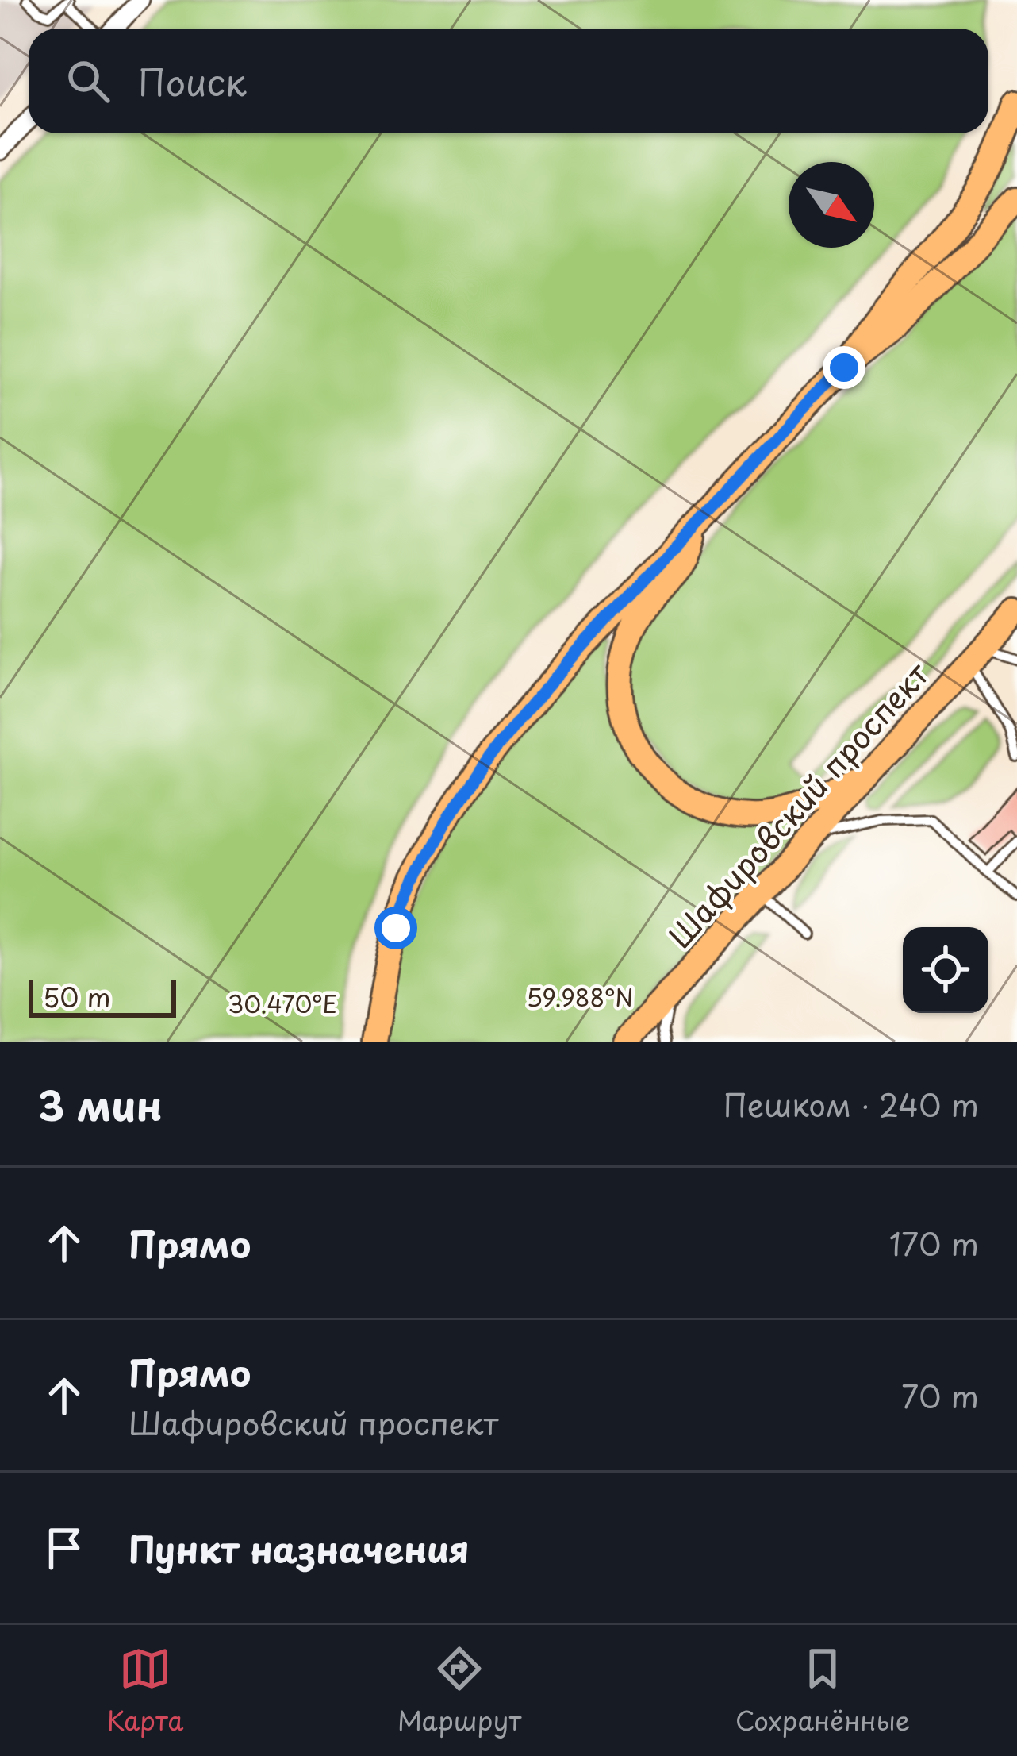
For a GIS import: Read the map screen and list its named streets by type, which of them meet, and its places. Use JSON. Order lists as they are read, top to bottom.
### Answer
{
  "streets": {
    "main road": ["Шафировский проспект"]
  },
  "scale_bar": "50 m",
  "north": "bottom right",
  "page": {
    "search": "Поиск",
    "scale": "50 m",
    "heading": ["3 мин", "Пешком · 240 m"],
    "list": [
      ["Прямо", "170 m"],
      ["Прямо", "Шафировский проспект", "70 m"],
      "Пункт назначения"
    ],
    "nav": ["Карта", "Маршрут", "Сохранённые"]
  },
  "coordinates": ["59.988°N", "30.470°E"]
}
